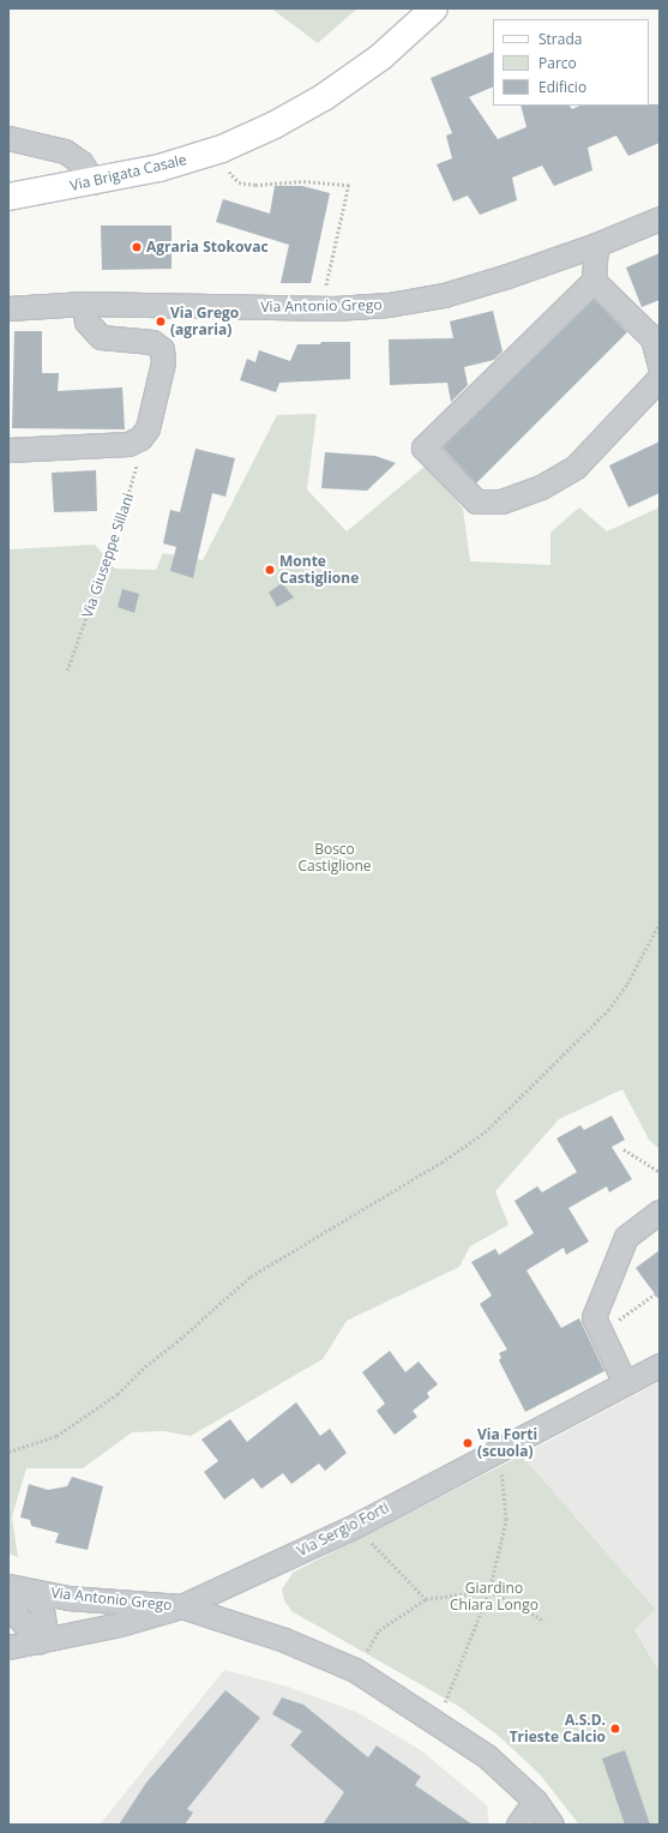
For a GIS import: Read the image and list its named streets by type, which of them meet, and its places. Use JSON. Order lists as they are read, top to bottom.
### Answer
{
  "streets": {
    "main road": ["Via Brigata Casale"],
    "street": ["Via Antonio Grego", "Via Sergio Forti"],
    "path": ["Via Giuseppe Sillani"]
  },
  "crossings": [
    ["Via Antonio Grego", "Via Sergio Forti"]
  ],
  "parks": ["Bosco Castiglione", "Giardino Chiara Longo"],
  "places": [
    "Agraria Stokovac",
    "Via Grego (agraria)",
    "Monte Castiglione",
    "Via Forti (scuola)",
    "A.S.D. Trieste Calcio"
  ],
  "legend": ["Strada", "Parco", "Edificio"]
}
